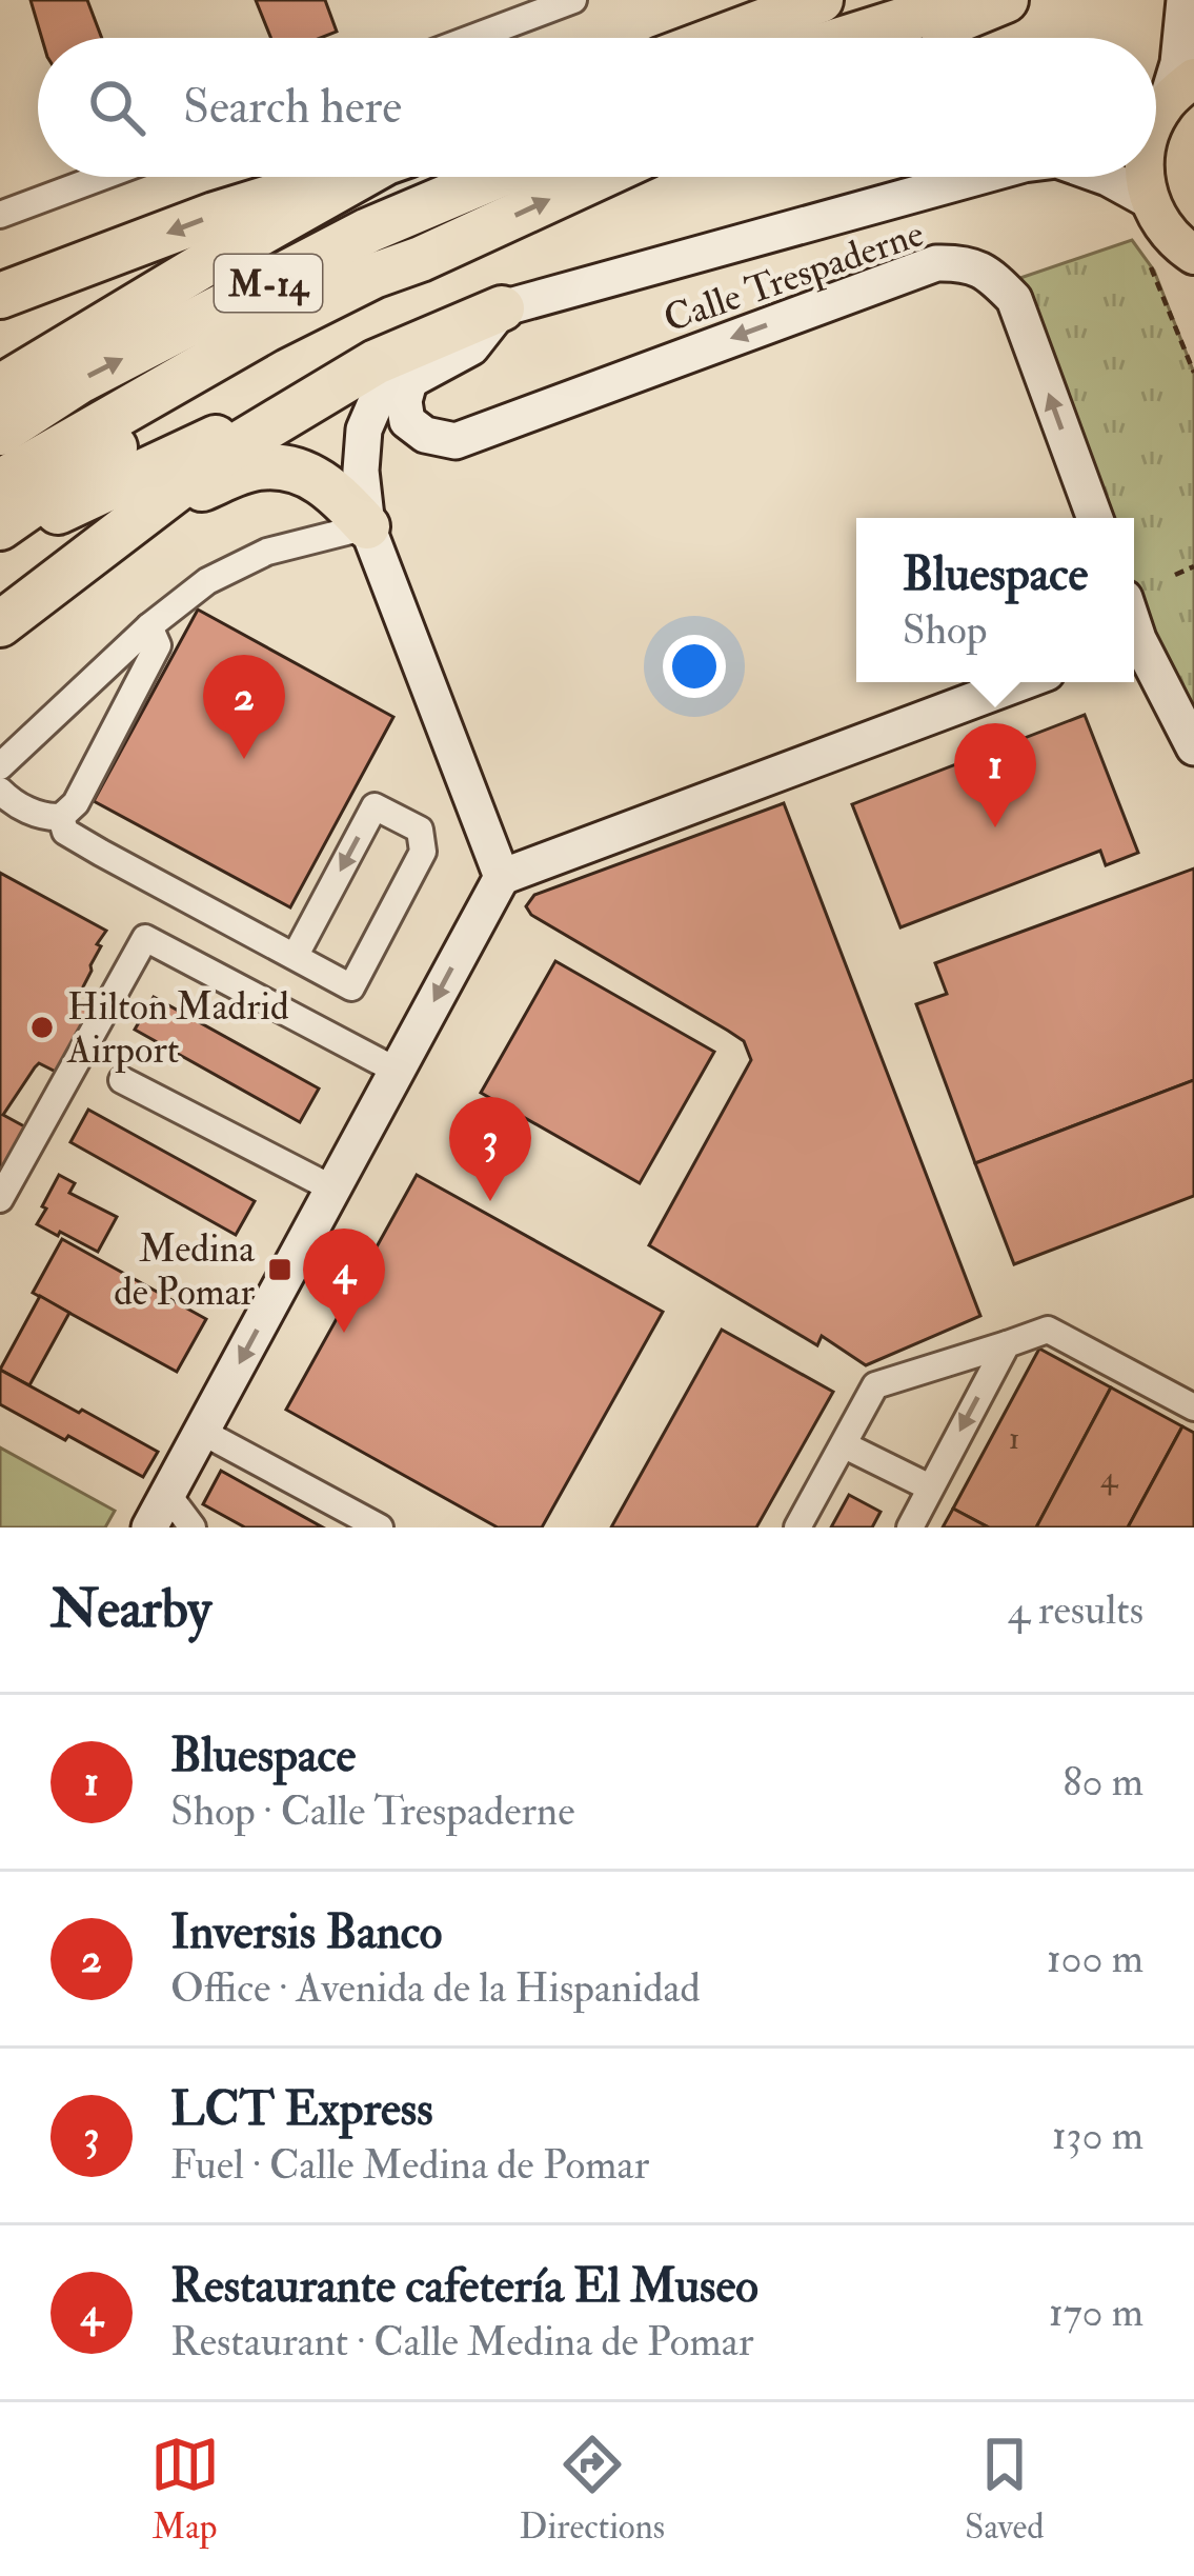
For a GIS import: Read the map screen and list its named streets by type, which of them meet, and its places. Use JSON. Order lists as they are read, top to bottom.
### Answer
{
  "streets": {
    "highway": ["M-14"],
    "street": ["Calle Trespaderne"]
  },
  "places": {
    "other": ["Hilton Madrid Airport"],
    "transit": ["Medina de Pomar"]
  },
  "house_numbers": ["1", "4"],
  "page": {
    "search": "Search here",
    "popup": ["Bluespace", "Shop"],
    "pins": [
      "2",
      "1",
      "3",
      "4"
    ],
    "heading": ["Nearby", "4 results"],
    "list": [
      {
        "mark": "1",
        "name": "Bluespace",
        "note": "Shop · Calle Trespaderne",
        "value": "80 m"
      },
      {
        "mark": "2",
        "name": "Inversis Banco",
        "note": "Office · Avenida de la Hispanidad",
        "value": "100 m"
      },
      {
        "mark": "3",
        "name": "LCT Express",
        "note": "Fuel · Calle Medina de Pomar",
        "value": "130 m"
      },
      {
        "mark": "4",
        "name": "Restaurante cafetería El Museo",
        "note": "Restaurant · Calle Medina de Pomar",
        "value": "170 m"
      }
    ],
    "nav": ["Map", "Directions", "Saved"]
  }
}
